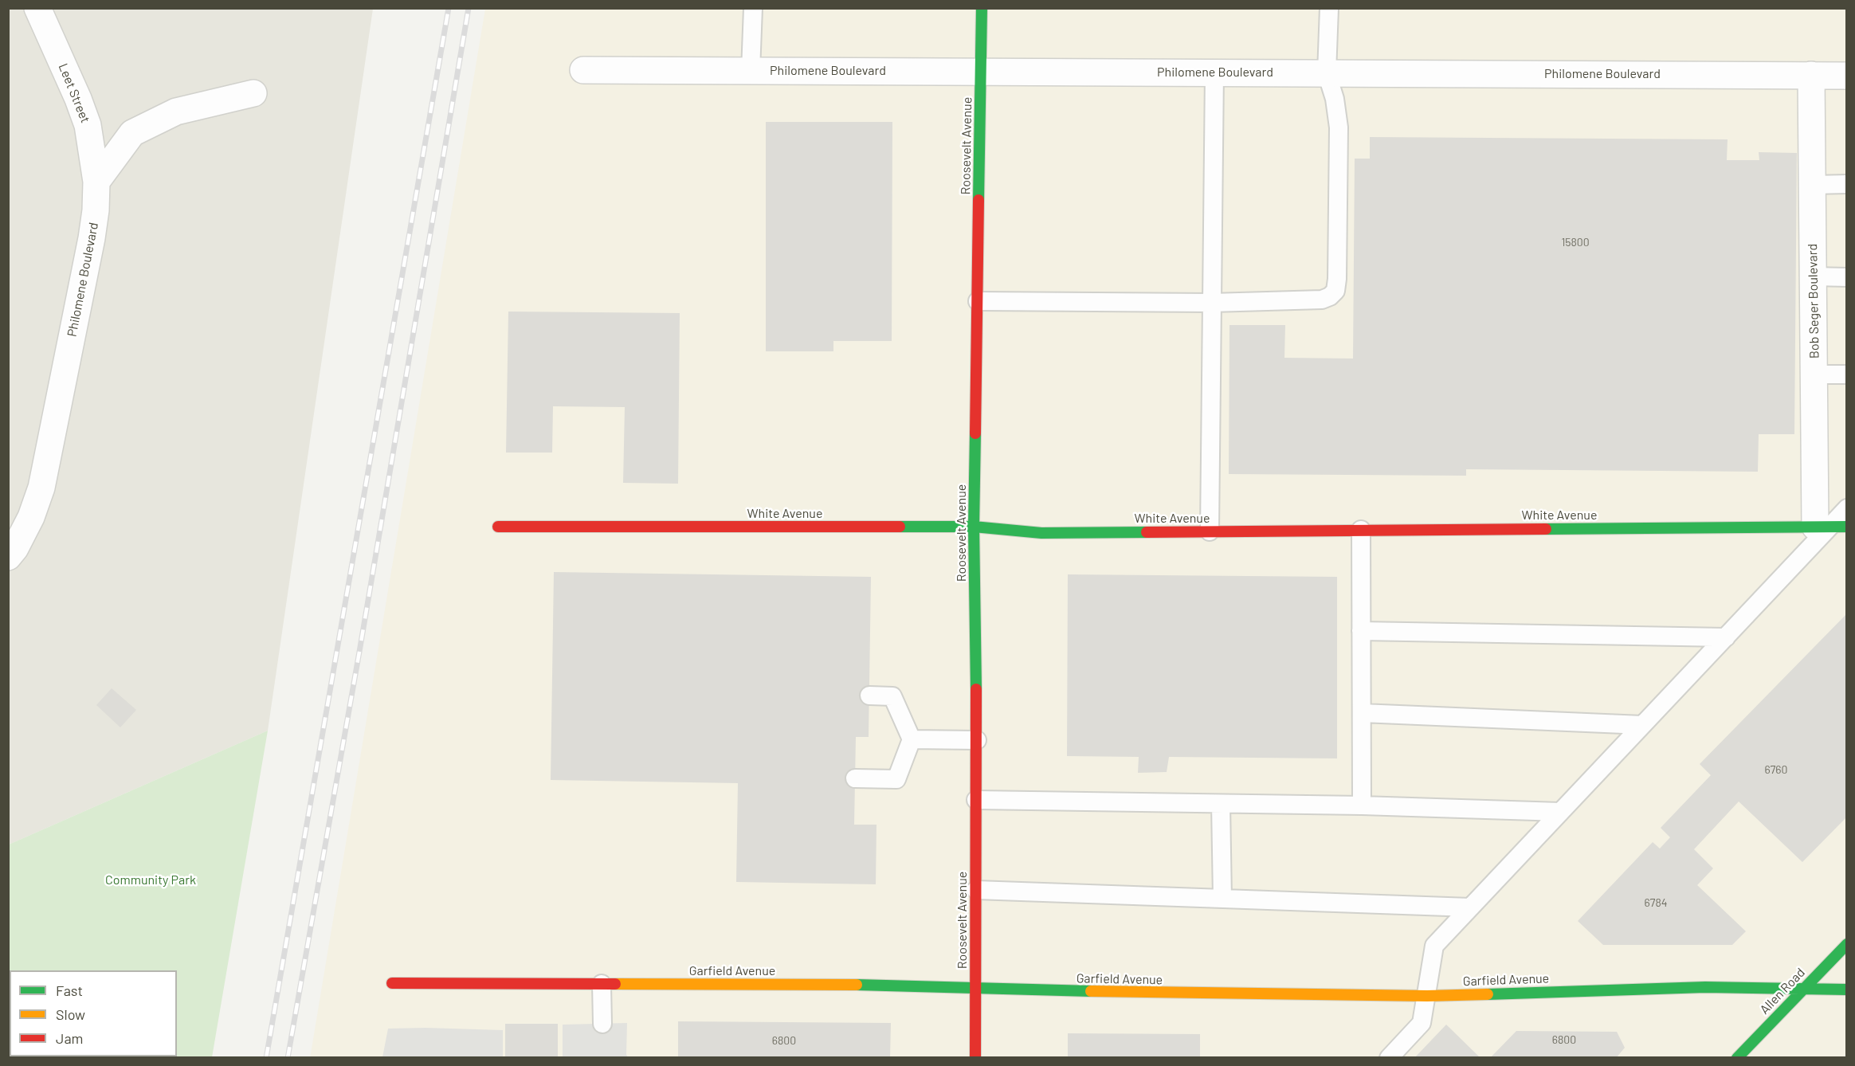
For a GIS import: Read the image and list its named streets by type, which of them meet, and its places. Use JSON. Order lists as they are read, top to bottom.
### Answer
{
  "streets": {
    "street": [
      "Philomene Boulevard",
      "Leet Street",
      "Roosevelt Avenue",
      "Bob Seger Boulevard",
      "White Avenue",
      "Garfield Avenue",
      "Allen Road"
    ]
  },
  "crossings": [
    ["Philomene Boulevard", "Leet Street"],
    ["Philomene Boulevard", "Roosevelt Avenue"],
    ["Philomene Boulevard", "Bob Seger Boulevard"],
    ["Roosevelt Avenue", "White Avenue"],
    ["Roosevelt Avenue", "Garfield Avenue"],
    ["Bob Seger Boulevard", "White Avenue"],
    ["Garfield Avenue", "Allen Road"]
  ],
  "parks": ["Community Park"],
  "house_numbers": [
    "15800",
    "6760",
    "6784",
    "6800",
    "6800"
  ],
  "legend": ["Fast", "Slow", "Jam"]
}
